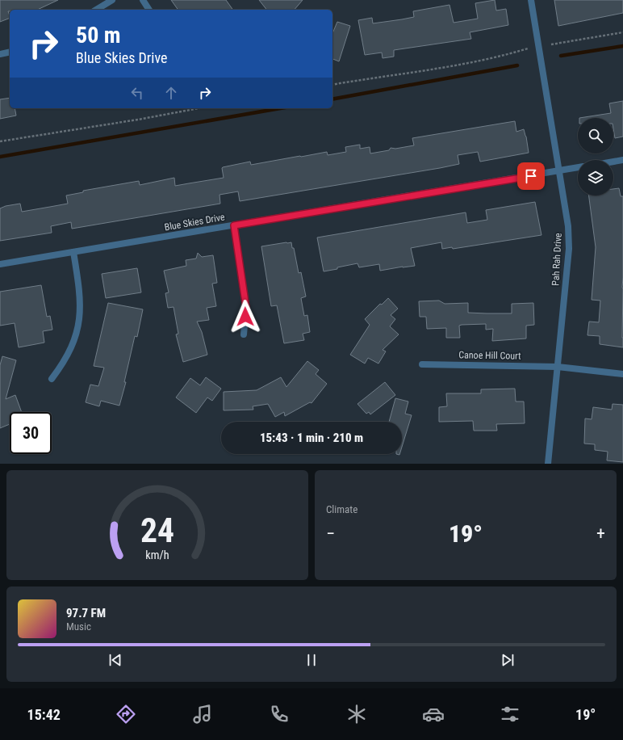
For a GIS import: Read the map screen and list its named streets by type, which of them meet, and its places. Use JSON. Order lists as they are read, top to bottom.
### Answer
{
  "streets": {
    "street": ["Blue Skies Drive", "Pah Rah Drive", "Canoe Hill Court"]
  },
  "crossings": [
    ["Blue Skies Drive", "Pah Rah Drive"],
    ["Pah Rah Drive", "Canoe Hill Court"]
  ],
  "page": {
    "turn": ["50 m", "Blue Skies Drive"],
    "limit": "30",
    "trip": "15:43 · 1 min · 210 m",
    "tile": "Climate",
    "heat": ["−", "19°", "+"],
    "song": ["97.7 FM", "Music"],
    "tabs": ["15:42", "19°"],
    "gauge": ["24", "km/h"]
  }
}
